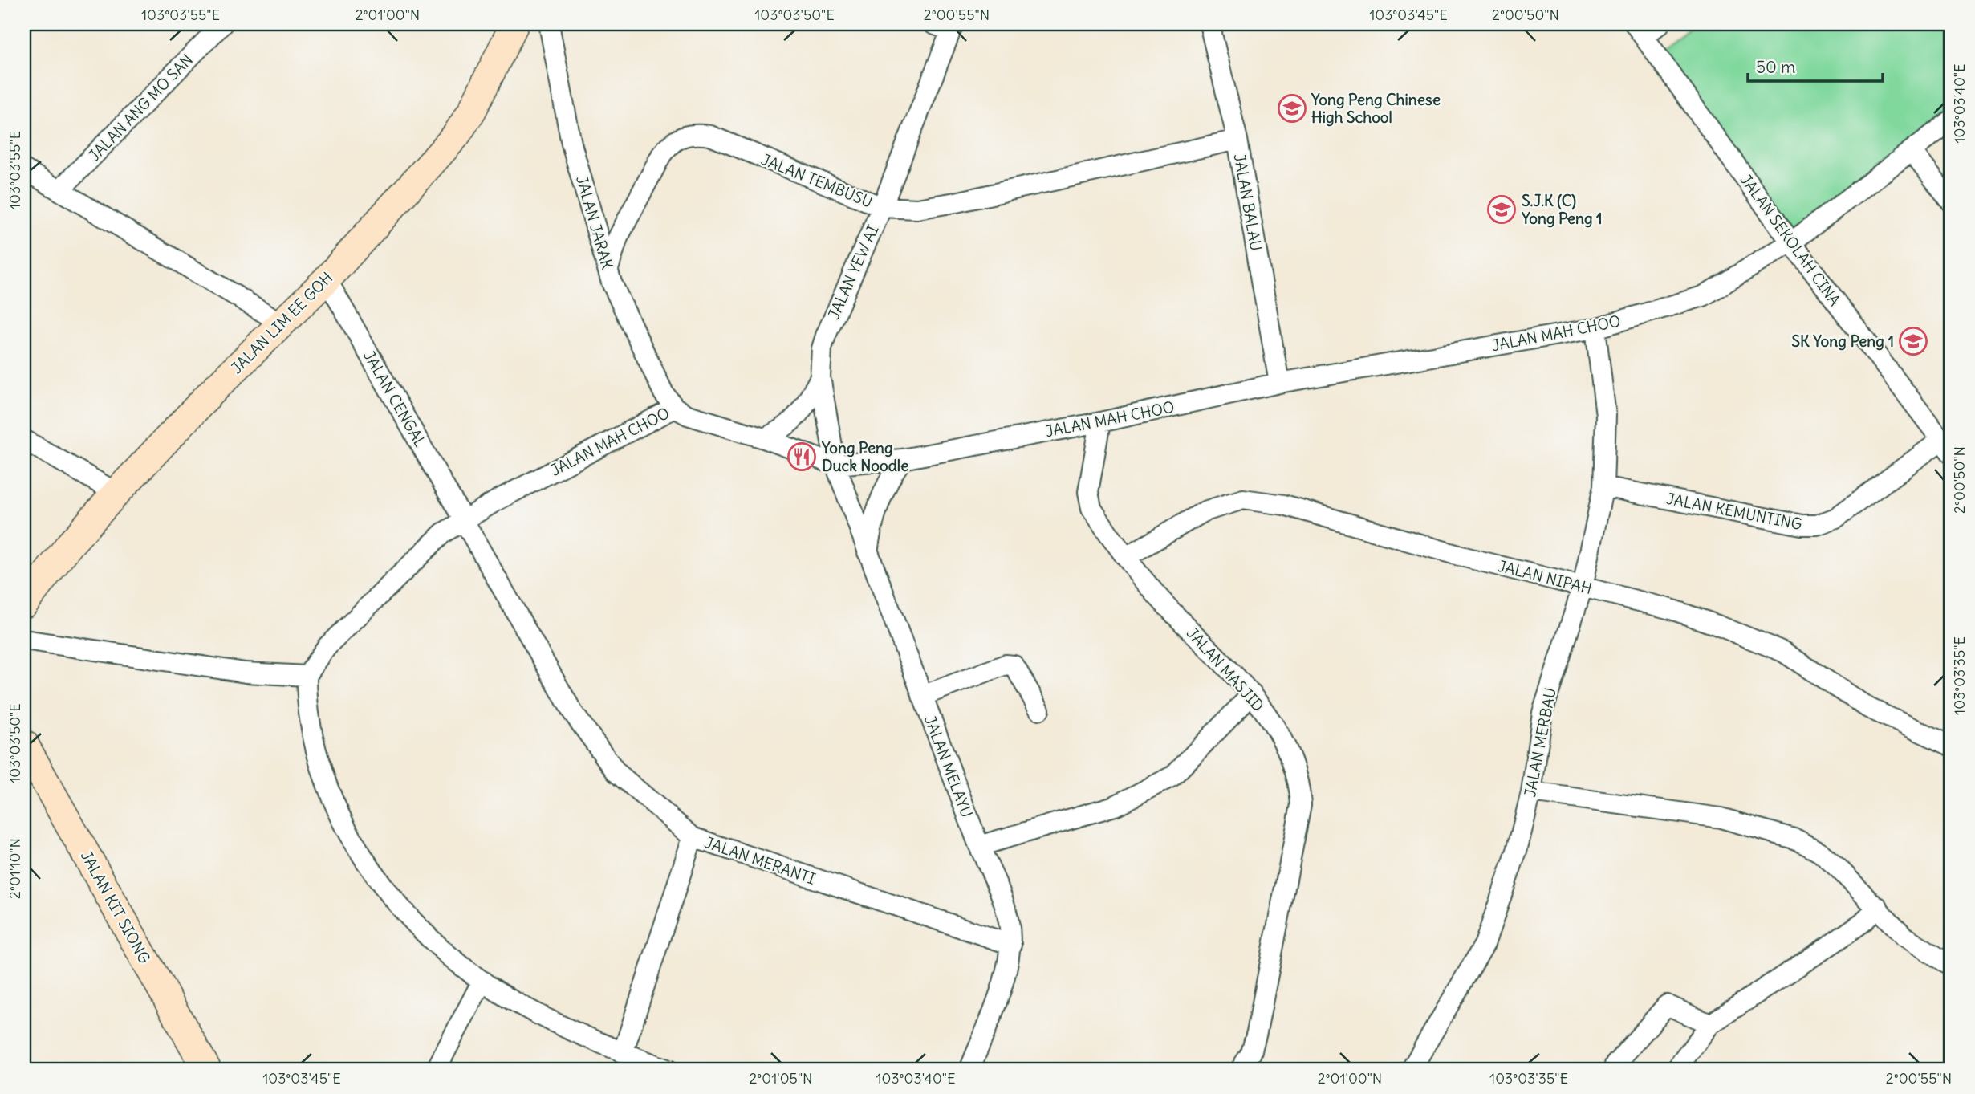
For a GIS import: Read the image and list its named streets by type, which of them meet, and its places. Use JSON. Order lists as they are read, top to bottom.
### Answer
{
  "streets": {
    "street": [
      "JALAN ANG MO SAN",
      "JALAN TEMBUSU",
      "JALAN BALAU",
      "JALAN JARAK",
      "JALAN SEKOLAH CINA",
      "JALAN YEW AI",
      "JALAN LIM EE GOH",
      "JALAN MAH CHOO",
      "JALAN CENGAL",
      "JALAN KEMUNTING",
      "JALAN NIPAH",
      "JALAN MASJID",
      "JALAN MERBAU",
      "JALAN MELAYU",
      "JALAN MERANTI",
      "JALAN KIT SIONG"
    ]
  },
  "crossings": [
    ["JALAN TEMBUSU", "JALAN BALAU"],
    ["JALAN TEMBUSU", "JALAN JARAK"],
    ["JALAN TEMBUSU", "JALAN YEW AI"],
    ["JALAN BALAU", "JALAN MAH CHOO"],
    ["JALAN JARAK", "JALAN MAH CHOO"],
    ["JALAN SEKOLAH CINA", "JALAN MAH CHOO"],
    ["JALAN SEKOLAH CINA", "JALAN KEMUNTING"],
    ["JALAN YEW AI", "JALAN MAH CHOO"],
    ["JALAN YEW AI", "JALAN MELAYU"],
    ["JALAN LIM EE GOH", "JALAN CENGAL"],
    ["JALAN MAH CHOO", "JALAN CENGAL"],
    ["JALAN MAH CHOO", "JALAN MASJID"],
    ["JALAN MAH CHOO", "JALAN MERBAU"],
    ["JALAN MAH CHOO", "JALAN MELAYU"],
    ["JALAN MAH CHOO", "JALAN MERANTI"],
    ["JALAN CENGAL", "JALAN MERANTI"],
    ["JALAN KEMUNTING", "JALAN MERBAU"],
    ["JALAN NIPAH", "JALAN MASJID"],
    ["JALAN NIPAH", "JALAN MERBAU"],
    ["JALAN MELAYU", "JALAN MERANTI"]
  ],
  "places": {
    "school or university": ["Yong Peng Chinese High School", "S.J.K (C) Yong Peng 1", "SK Yong Peng 1"],
    "restaurant": ["Yong Peng Duck Noodle"]
  },
  "scale_bar": "50 m",
  "coordinates": [
    "103°03'55\"E",
    "2°01'00\"N",
    "103°03'50\"E",
    "2°00'55\"N",
    "103°03'45\"E",
    "2°00'50\"N",
    "103°03'40\"E",
    "103°03'35\"E",
    "2°01'10\"N",
    "2°01'05\"N"
  ]
}
